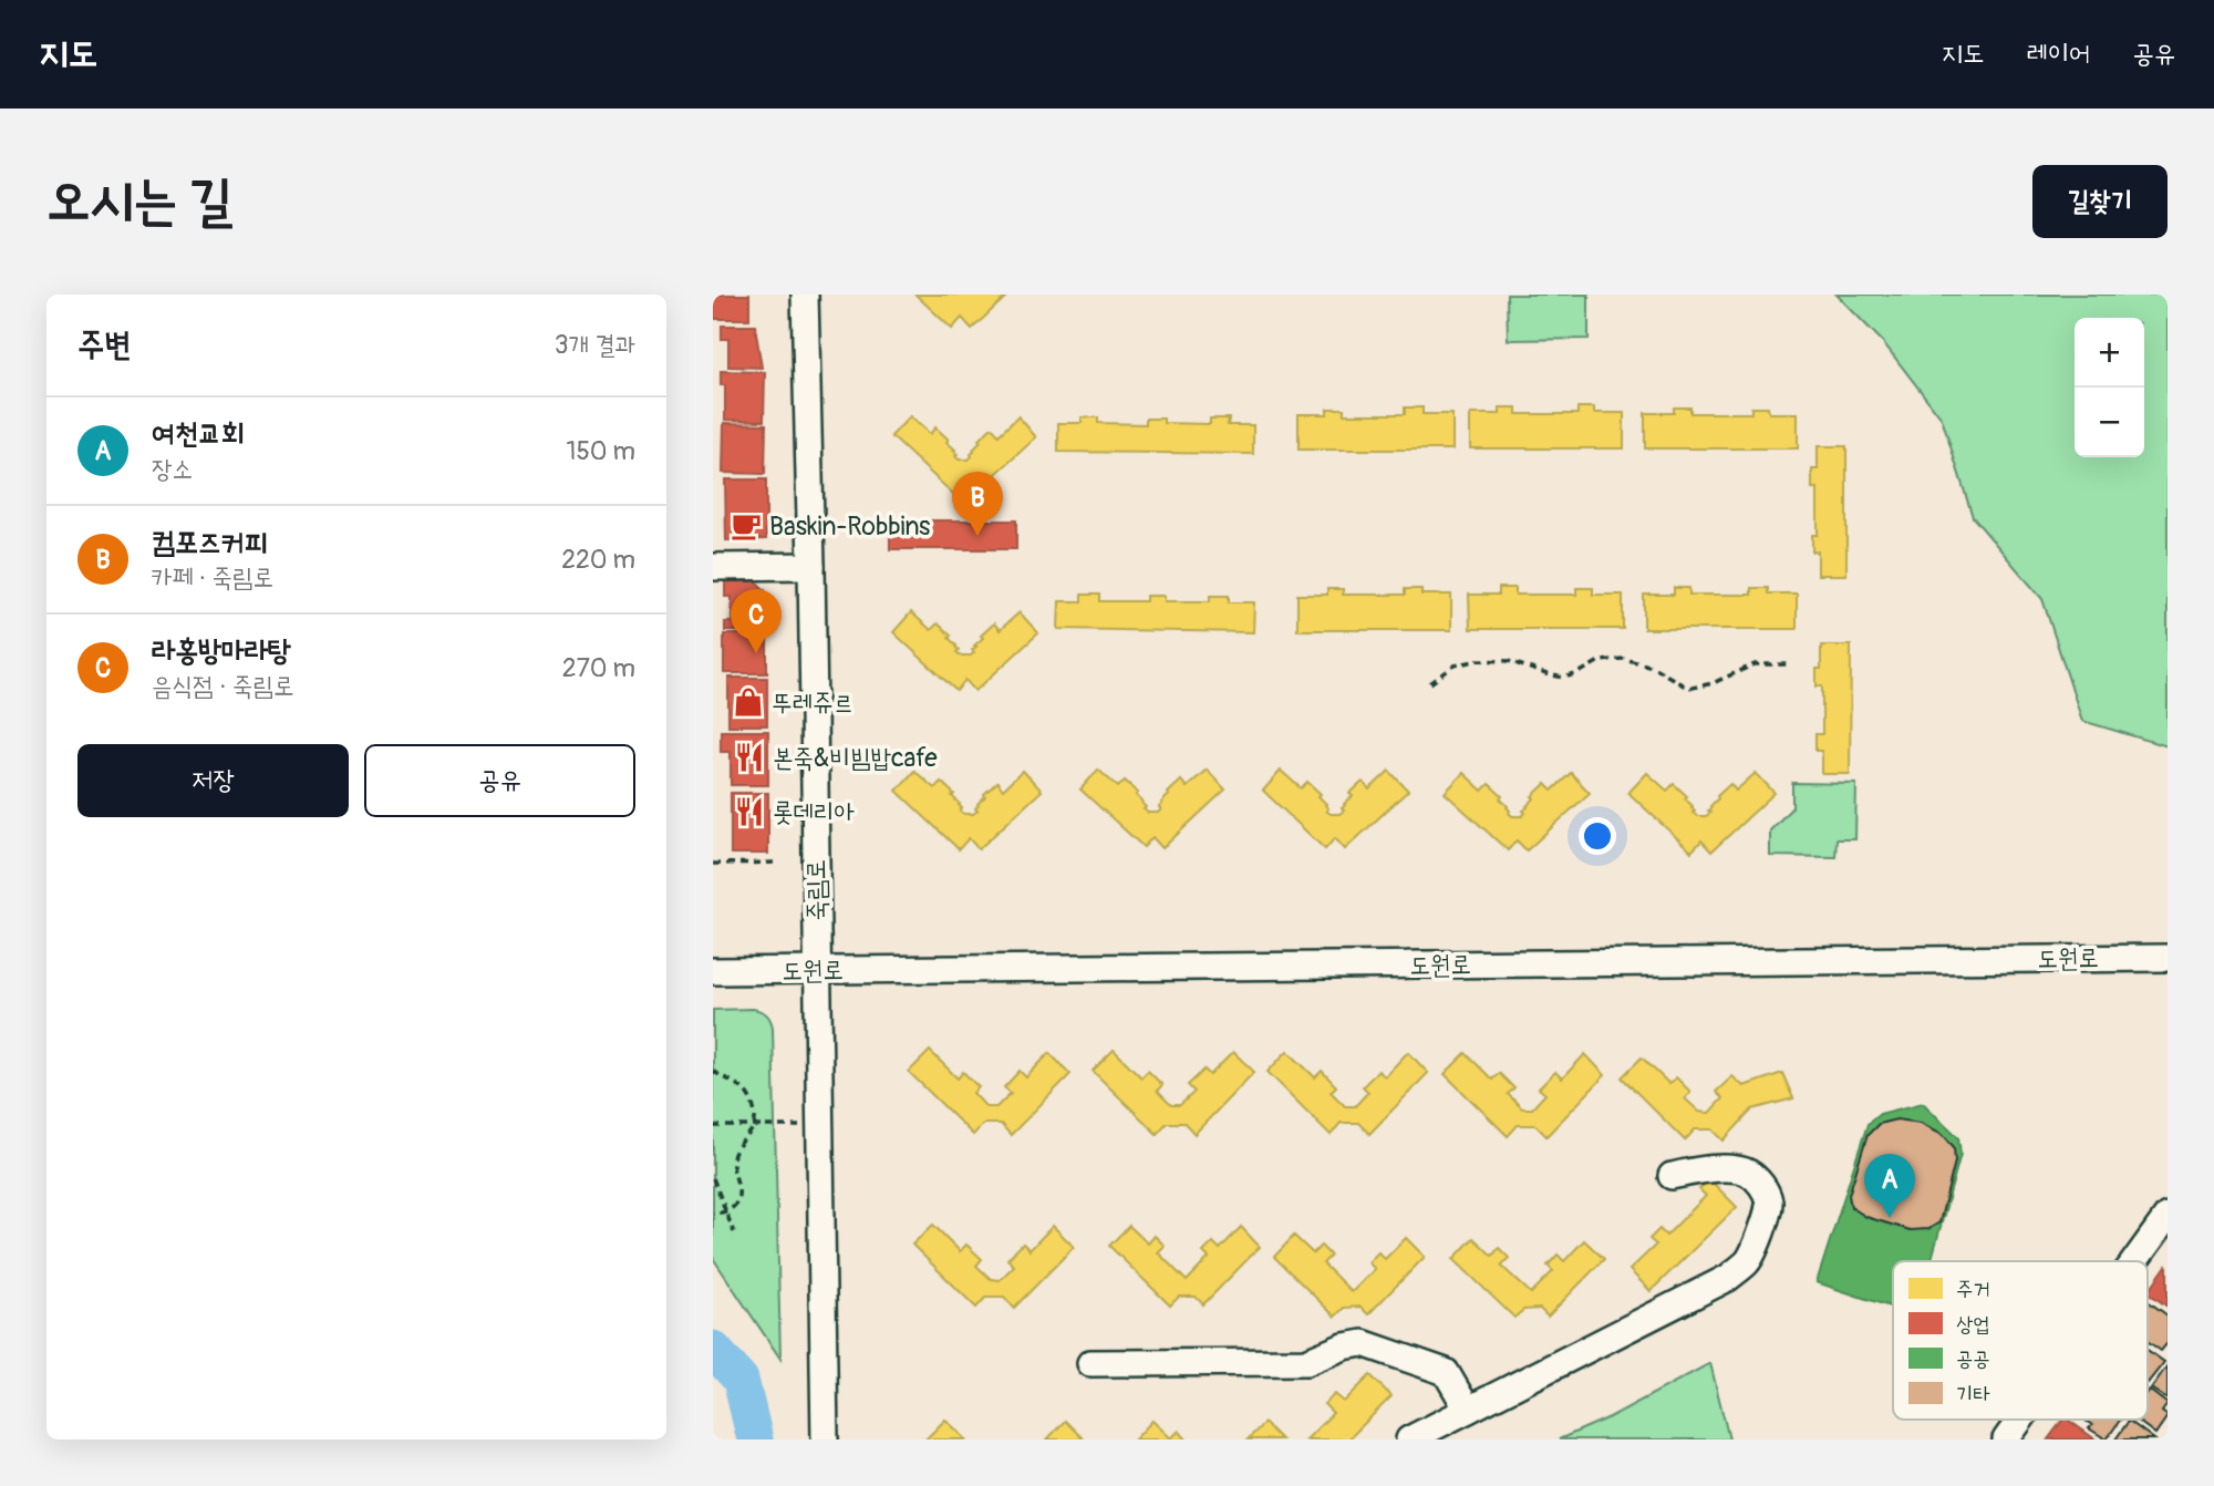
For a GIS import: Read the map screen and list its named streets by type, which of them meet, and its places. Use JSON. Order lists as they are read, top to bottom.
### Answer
{
  "streets": {
    "street": ["죽림로", "도원로"]
  },
  "crossings": [
    ["죽림로", "도원로"]
  ],
  "places": {
    "cafe": ["Baskin-Robbins"],
    "shop": ["뚜레쥬르"],
    "restaurant": ["본죽&비빔밥cafe", "롯데리아"]
  },
  "legend": [
    "주거",
    "상업",
    "공공",
    "기타"
  ],
  "page": {
    "header": "지도",
    "nav": ["지도", "레이어", "공유"],
    "buttons": [
      "길찾기",
      ["저장", "공유"]
    ],
    "title": "오시는 길",
    "heading": ["주변", "3개 결과"],
    "map_buttons": ["+", "−"],
    "list": [
      {
        "mark": "A",
        "name": "여천교회",
        "note": "장소",
        "value": "150 m"
      },
      {
        "mark": "B",
        "name": "컴포즈커피",
        "note": "카페 · 죽림로",
        "value": "220 m"
      },
      {
        "mark": "C",
        "name": "라홍방마라탕",
        "note": "음식점 · 죽림로",
        "value": "270 m"
      }
    ],
    "pins": ["B", "C", "A"]
  }
}
